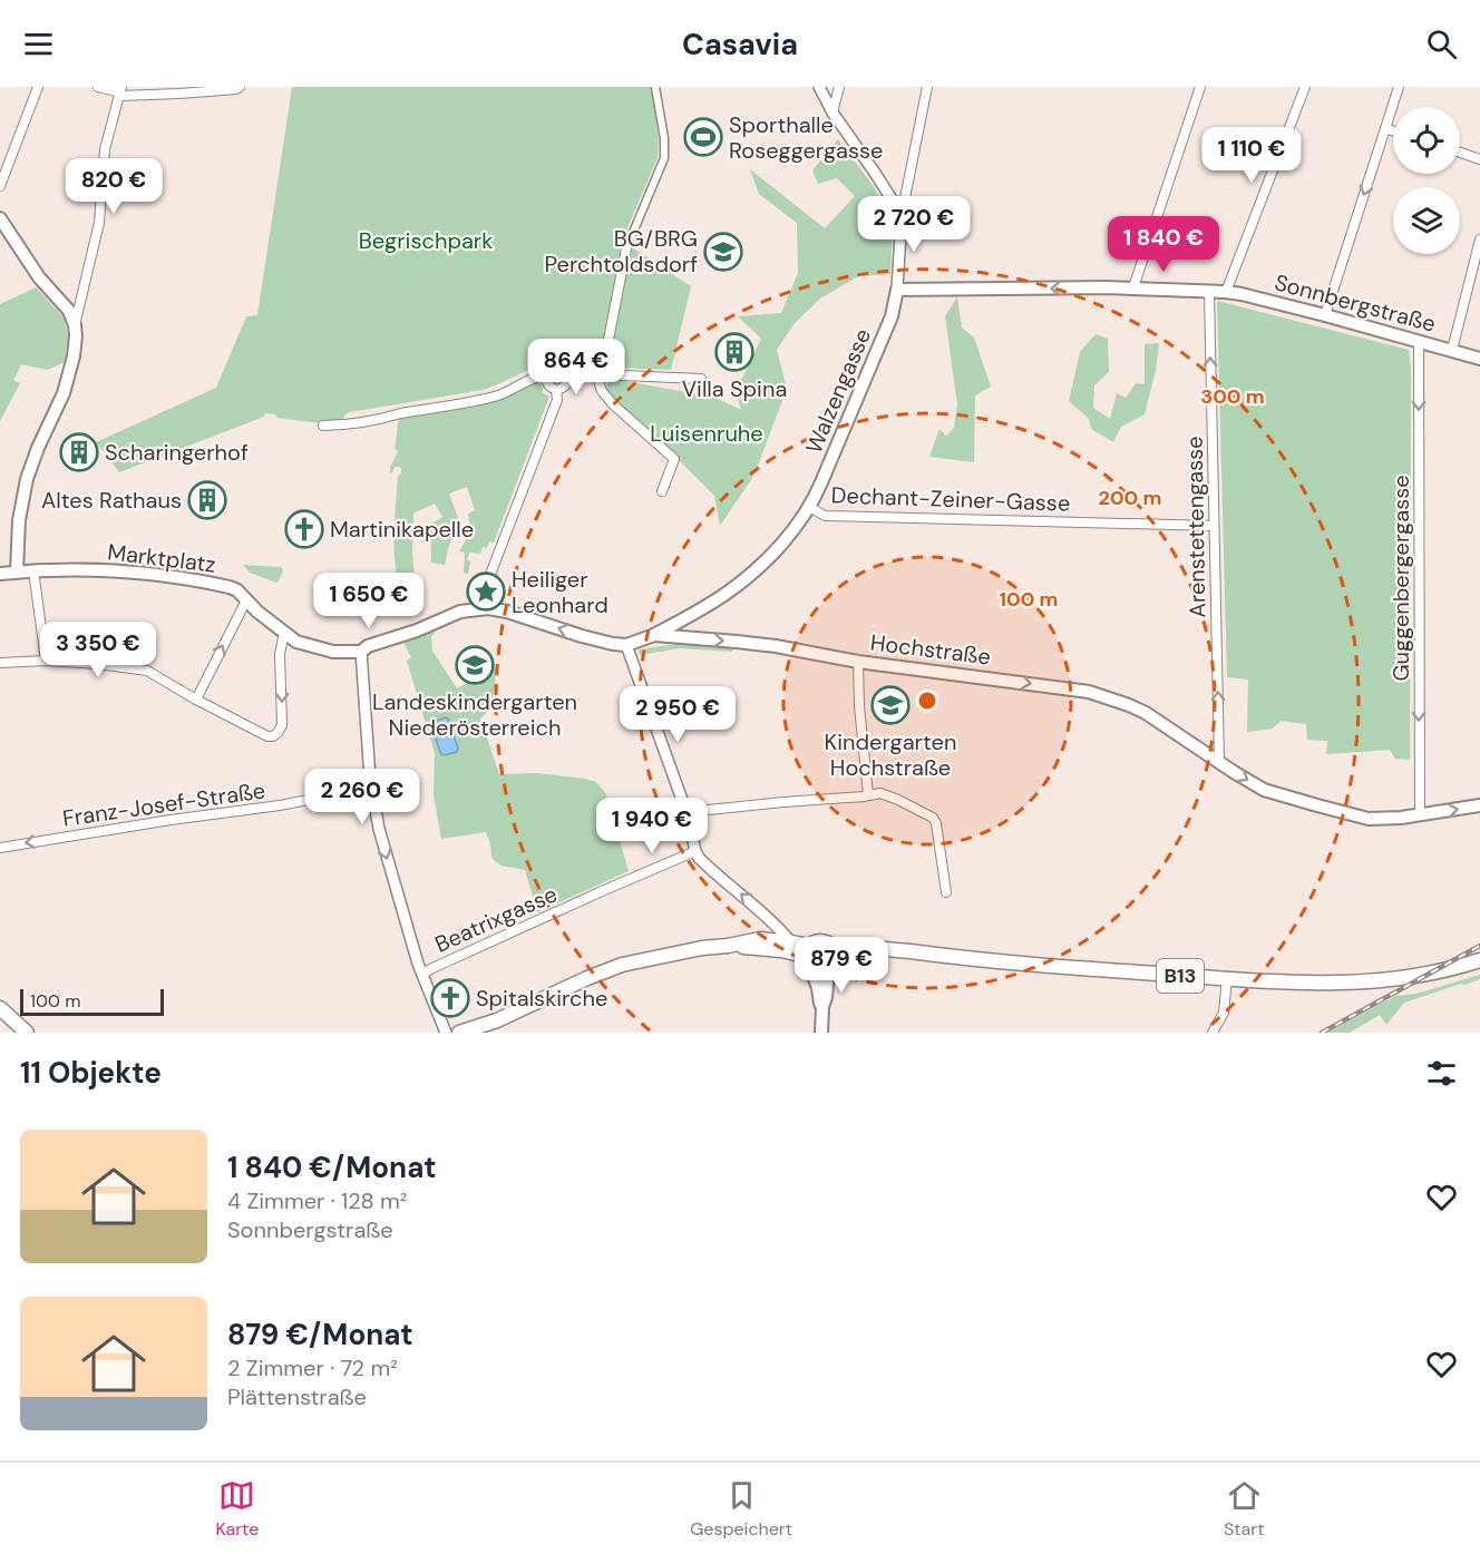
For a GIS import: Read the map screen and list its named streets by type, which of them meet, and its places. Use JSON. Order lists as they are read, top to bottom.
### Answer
{
  "streets": {
    "main road": [
      "Sonnbergstraße",
      "Walzengasse",
      "Marktplatz",
      "Hochstraße",
      "B13"
    ],
    "street": [
      "Dechant-Zeiner-Gasse",
      "Arenstettengasse",
      "Guggenbergergasse",
      "Franz-Josef-Straße",
      "Beatrixgasse"
    ]
  },
  "crossings": [
    ["Sonnbergstraße", "Walzengasse"],
    ["Sonnbergstraße", "Arenstettengasse"],
    ["Sonnbergstraße", "Guggenbergergasse"],
    ["Walzengasse", "Dechant-Zeiner-Gasse"],
    ["Walzengasse", "Hochstraße"],
    ["Dechant-Zeiner-Gasse", "Arenstettengasse"],
    ["Arenstettengasse", "Hochstraße"],
    ["Guggenbergergasse", "Hochstraße"]
  ],
  "one_way": [
    "Sonnbergstraße",
    "Arenstettengasse",
    "Guggenbergergasse",
    "Hochstraße",
    "Franz-Josef-Straße"
  ],
  "parks": ["Begrischpark", "Luisenruhe"],
  "places": {
    "sports": ["Sporthalle Roseggergasse"],
    "school or university": ["BG/BRG Perchtoldsdorf", "Landeskindergarten Niederösterreich", "Kindergarten Hochstraße"],
    "building": ["Villa Spina", "Scharingerhof", "Altes Rathaus"],
    "church": ["Martinikapelle", "Spitalskirche"],
    "place": ["Heiliger Leonhard"]
  },
  "scale_bar": "100 m",
  "page": {
    "header": "Casavia",
    "price": [
      "1 110 €",
      "820 €",
      "2 720 €",
      "1 840 €",
      "864 €",
      "1 650 €",
      "3 350 €",
      "2 950 €",
      "2 260 €",
      "1 940 €",
      "879 €"
    ],
    "scale": "100 m",
    "heading": "11 Objekte",
    "list": [
      {
        "name": "1 840 €/Monat",
        "note": "4 Zimmer · 128 m² · Sonnbergstraße"
      },
      {
        "name": "879 €/Monat",
        "note": "2 Zimmer · 72 m² · Plättenstraße"
      }
    ],
    "tabs": ["Karte", "Gespeichert", "Start"]
  },
  "rings": ["300 m", "200 m", "100 m"]
}
